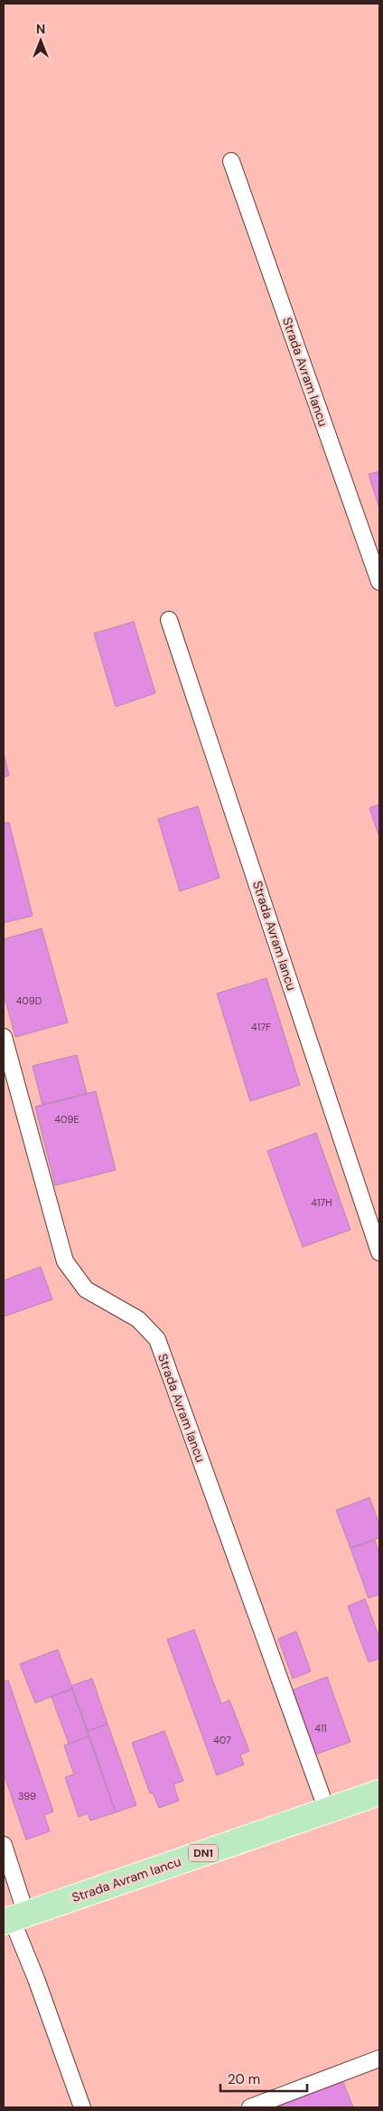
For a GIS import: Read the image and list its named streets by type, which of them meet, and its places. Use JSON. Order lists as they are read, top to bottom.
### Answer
{
  "streets": {
    "main road": ["Strada Avram Iancu", "DN1"]
  },
  "house_numbers": [
    "409D",
    "417F",
    "409E",
    "417H",
    "411",
    "407",
    "399"
  ],
  "scale_bar": "20 m",
  "north": "top"
}
